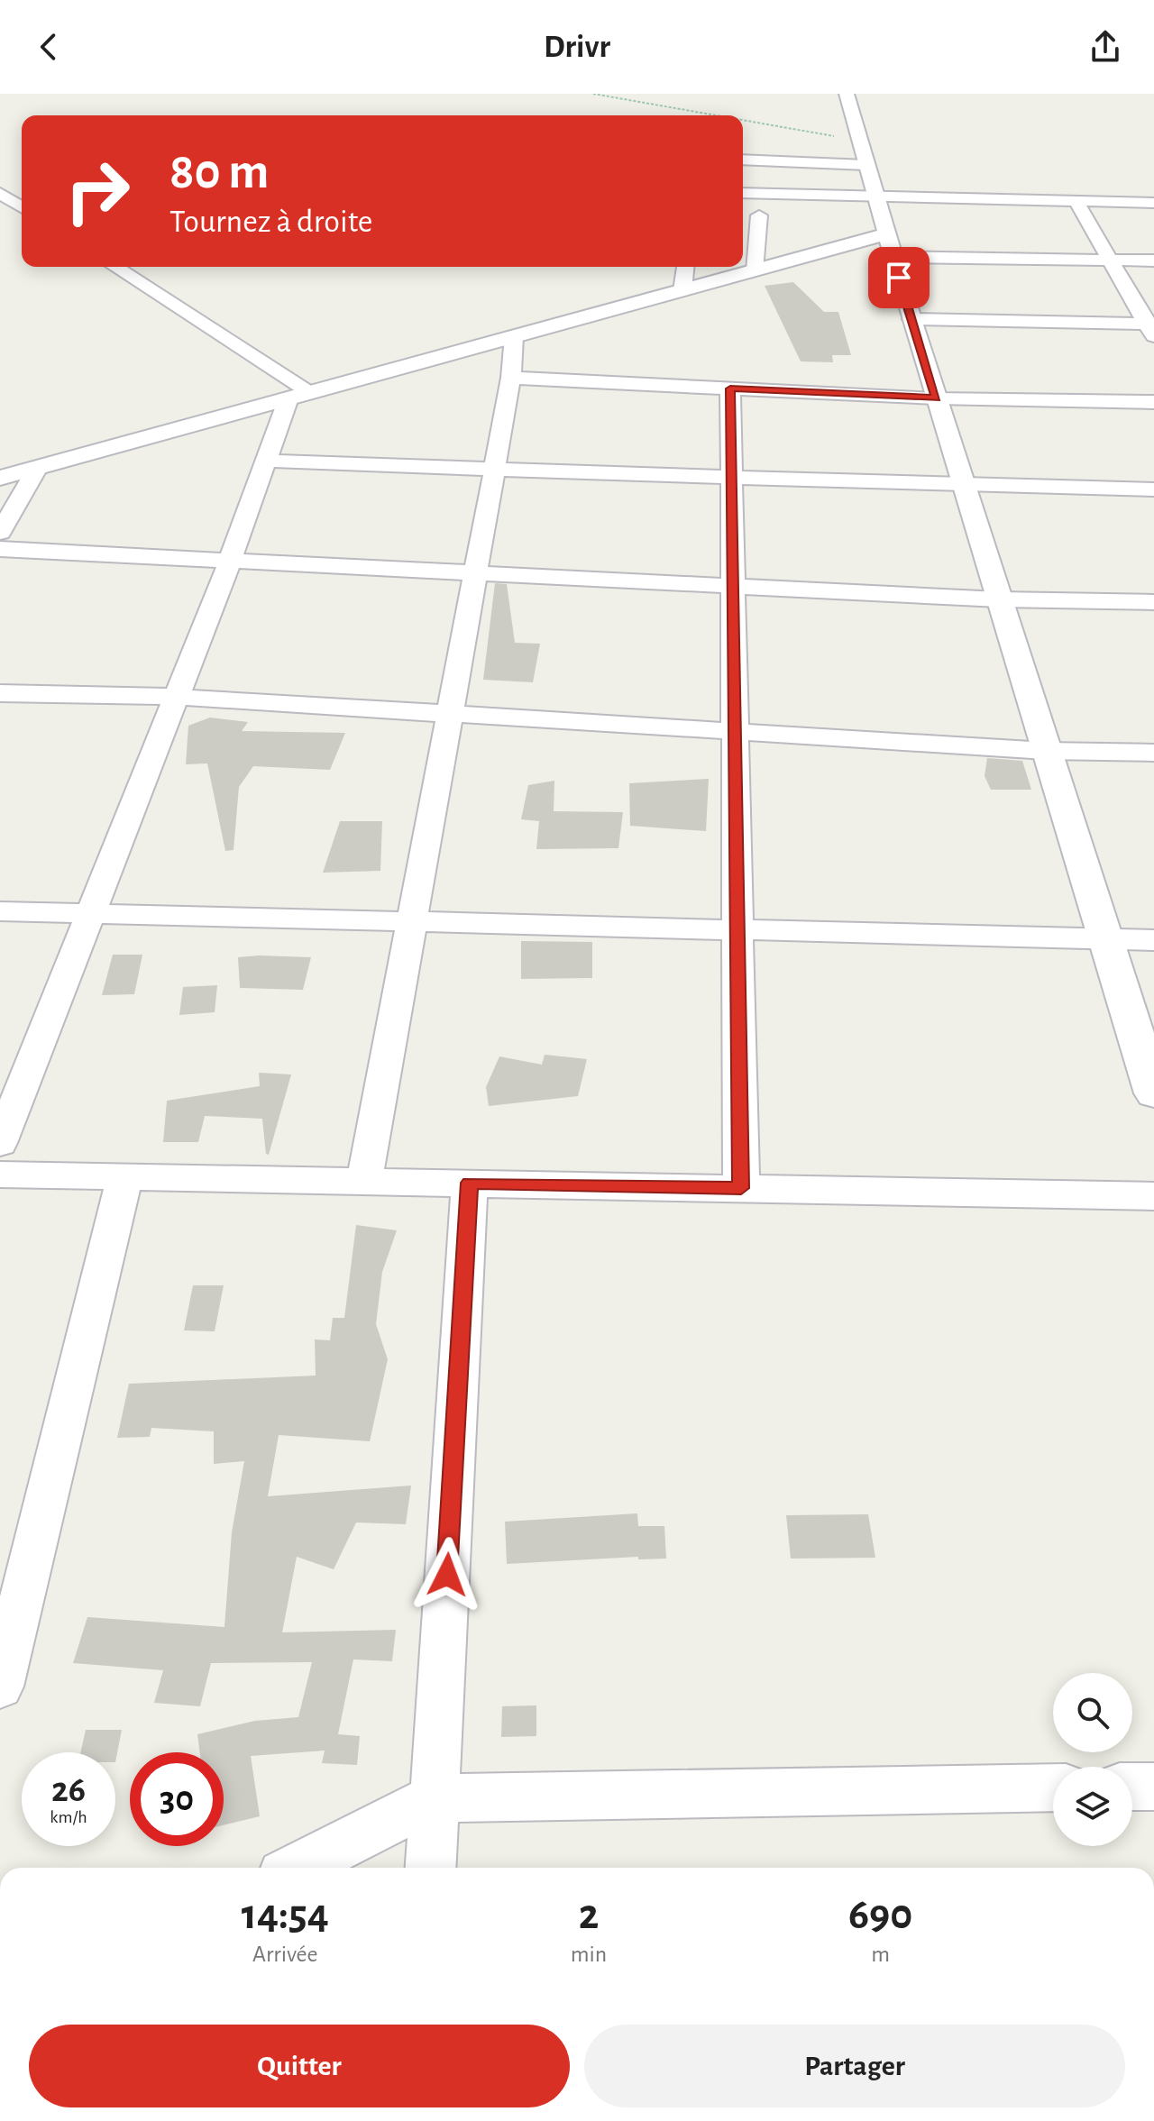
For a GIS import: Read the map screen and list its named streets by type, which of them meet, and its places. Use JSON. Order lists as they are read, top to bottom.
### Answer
{
  "page": {
    "header": "Drivr",
    "turn": ["80 m", "Tournez à droite"],
    "speed": "26 km/h",
    "limit": "30",
    "eta": [
      "14:54",
      "Arrivée",
      "2",
      "min",
      "690",
      "m"
    ],
    "buttons": ["Quitter", "Partager"]
  }
}
